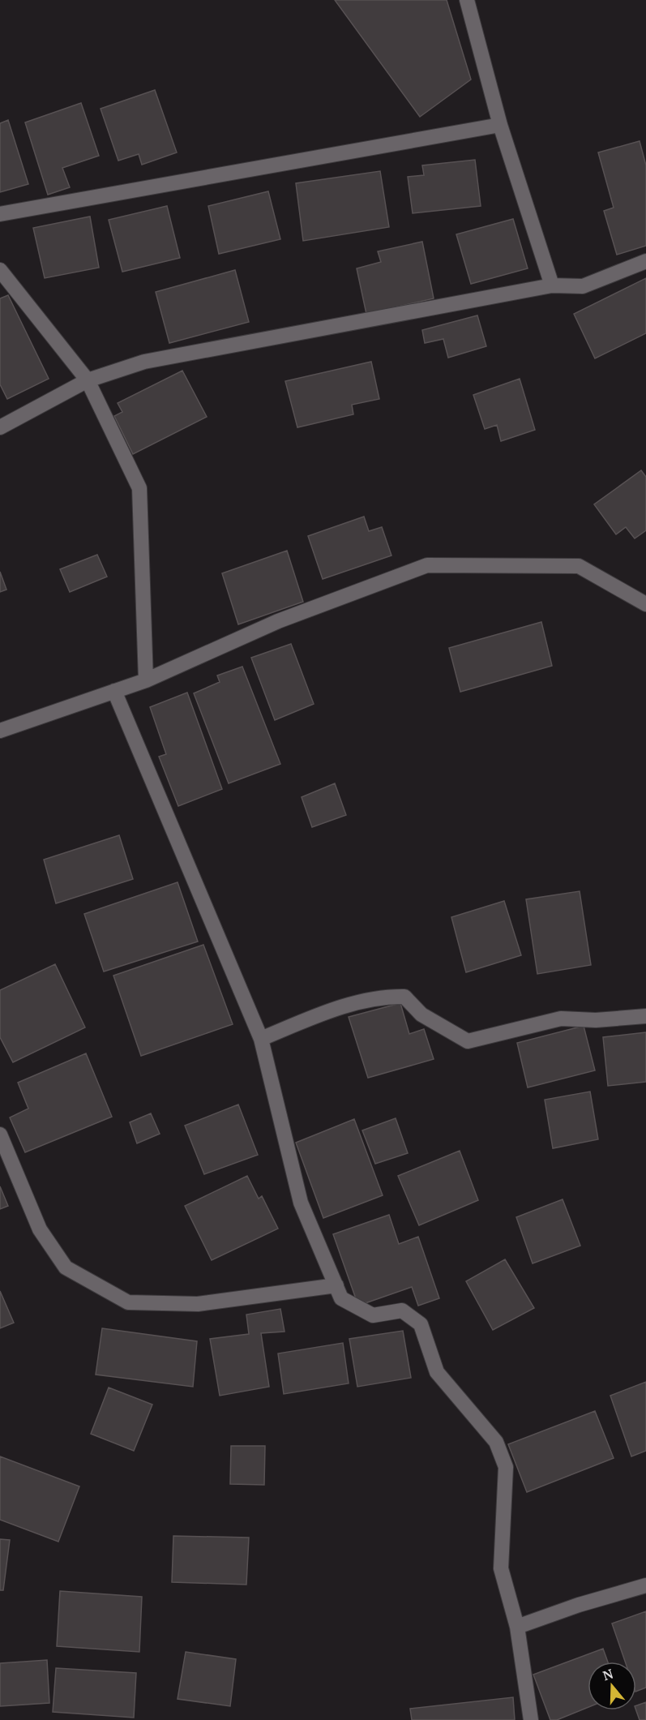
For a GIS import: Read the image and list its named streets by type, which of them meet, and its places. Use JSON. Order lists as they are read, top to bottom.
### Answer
{
  "north": "top"
}
